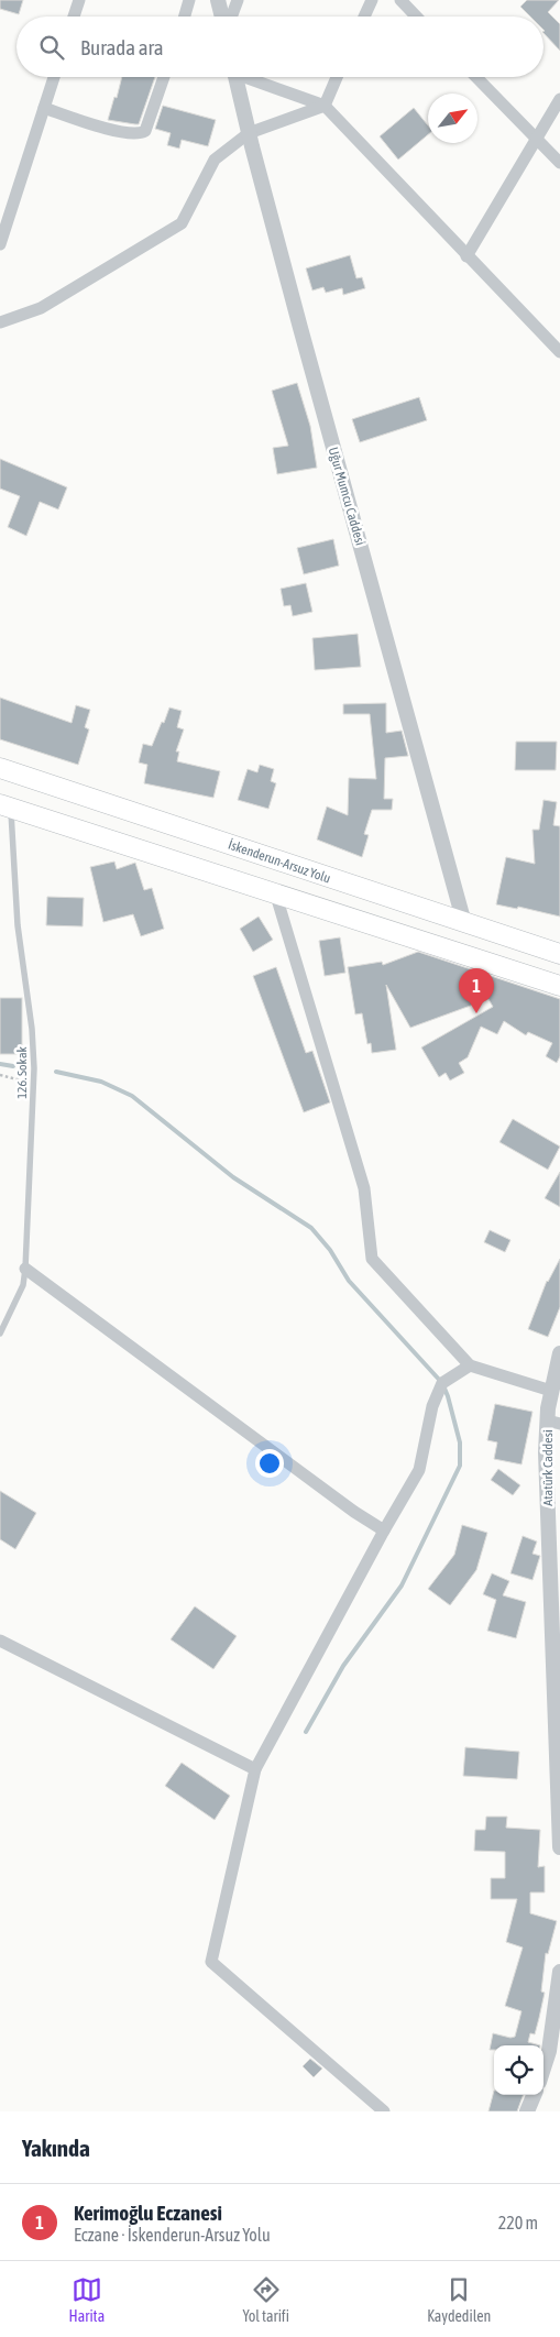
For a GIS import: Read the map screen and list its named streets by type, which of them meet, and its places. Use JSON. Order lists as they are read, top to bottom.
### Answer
{
  "streets": {
    "main road": ["İskenderun-Arsuz Yolu"],
    "street": ["Uğur Mumcu Caddesi", "Atatürk Caddesi"],
    "lane": ["126. Sokak"]
  },
  "crossings": [
    ["Uğur Mumcu Caddesi", "İskenderun-Arsuz Yolu"]
  ],
  "north": "top right",
  "page": {
    "search": "Burada ara",
    "pins": "1",
    "heading": "Yakında",
    "list": [
      {
        "mark": "1",
        "name": "Kerimoğlu Eczanesi",
        "note": "Eczane · İskenderun-Arsuz Yolu",
        "value": "220 m"
      }
    ],
    "nav": ["Harita", "Yol tarifi", "Kaydedilen"]
  }
}
